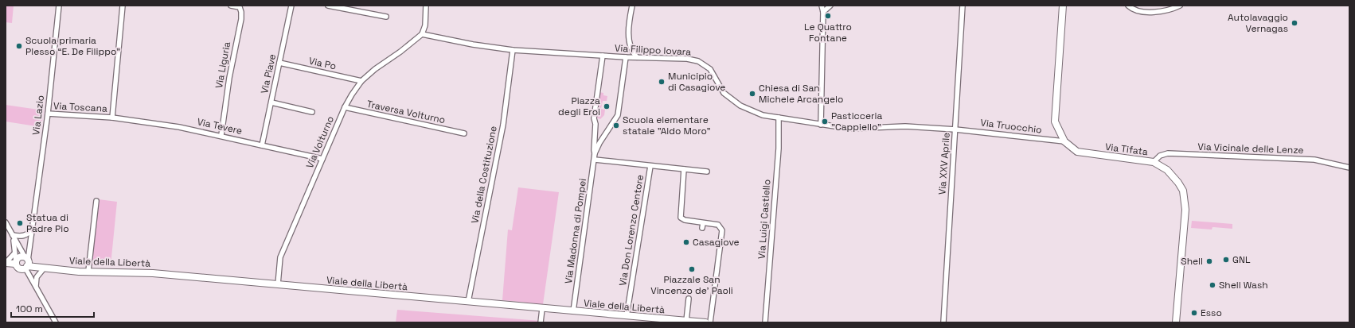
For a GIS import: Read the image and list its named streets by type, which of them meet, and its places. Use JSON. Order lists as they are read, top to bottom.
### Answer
{
  "streets": {
    "street": [
      "Via Filippo Iovara",
      "Via Po",
      "Via Liguria",
      "Via Piave",
      "Via Toscana",
      "Traversa Volturno",
      "Via Lazio",
      "Via Tevere",
      "Via Truocchio",
      "Via Volturno",
      "Via Vicinale delle Lenze",
      "Via Tifata",
      "Via XXV Aprile",
      "Via della Costituzione",
      "Via Luigi Castiello",
      "Via Don Lorenzo Centore",
      "Via Madonna di Pompei",
      "Viale della Libertà"
    ]
  },
  "crossings": [
    ["Via Filippo Iovara", "Via Truocchio"],
    ["Via Filippo Iovara", "Via Volturno"],
    ["Via Filippo Iovara", "Via XXV Aprile"],
    ["Via Filippo Iovara", "Via della Costituzione"],
    ["Via Filippo Iovara", "Via Luigi Castiello"],
    ["Via Po", "Via Piave"],
    ["Via Po", "Via Volturno"],
    ["Via Liguria", "Via Tevere"],
    ["Via Piave", "Via Tevere"],
    ["Via Toscana", "Via Lazio"],
    ["Via Toscana", "Via Tevere"],
    ["Traversa Volturno", "Via Volturno"],
    ["Via Lazio", "Viale della Libertà"],
    ["Via Tevere", "Via Volturno"],
    ["Via Truocchio", "Via Tifata"],
    ["Via Truocchio", "Via XXV Aprile"],
    ["Via Volturno", "Viale della Libertà"],
    ["Via Vicinale delle Lenze", "Via Tifata"],
    ["Via della Costituzione", "Viale della Libertà"],
    ["Via Don Lorenzo Centore", "Viale della Libertà"],
    ["Via Madonna di Pompei", "Viale della Libertà"]
  ],
  "places": [
    "Le Quattro Fontane",
    "Autolavaggio Vernagas",
    "Scuola primaria Plesso “E. De Filippo”",
    "Municipio di Casagiove",
    "Chiesa di San Michele Arcangelo",
    "Piazza degli Eroi",
    "Pasticceria \"Cappiello\"",
    "Scuola elementare statale \"Aldo Moro\"",
    "Statua di Padre Pio",
    "Casagiove",
    "GNL",
    "Shell",
    "Piazzale San Vincenzo de' Paoli",
    "Shell Wash",
    "Esso"
  ],
  "scale_bar": "100 m"
}
